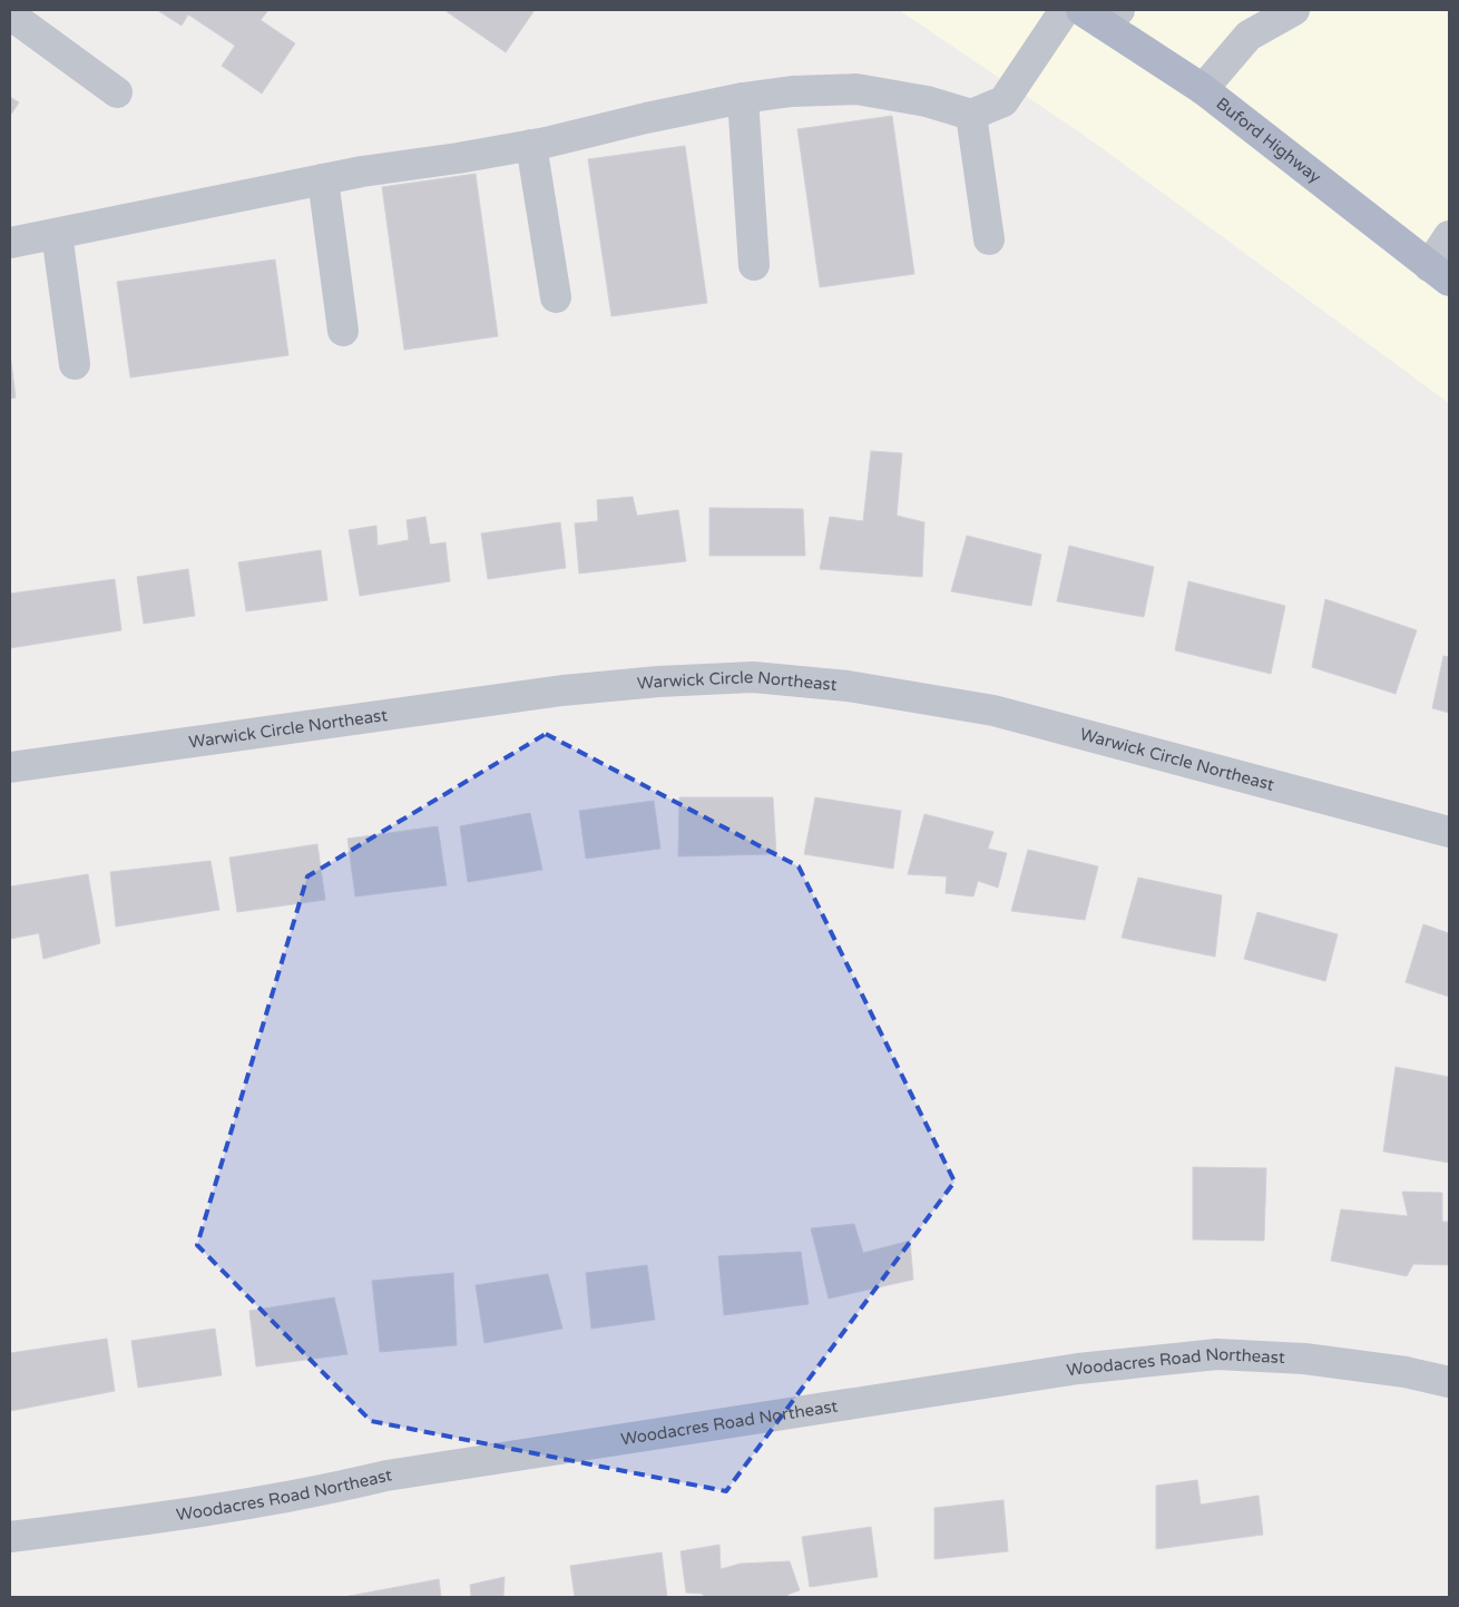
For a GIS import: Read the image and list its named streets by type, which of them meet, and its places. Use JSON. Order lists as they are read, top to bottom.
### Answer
{
  "streets": {
    "main road": ["Buford Highway"],
    "street": ["Warwick Circle Northeast", "Woodacres Road Northeast"]
  }
}
